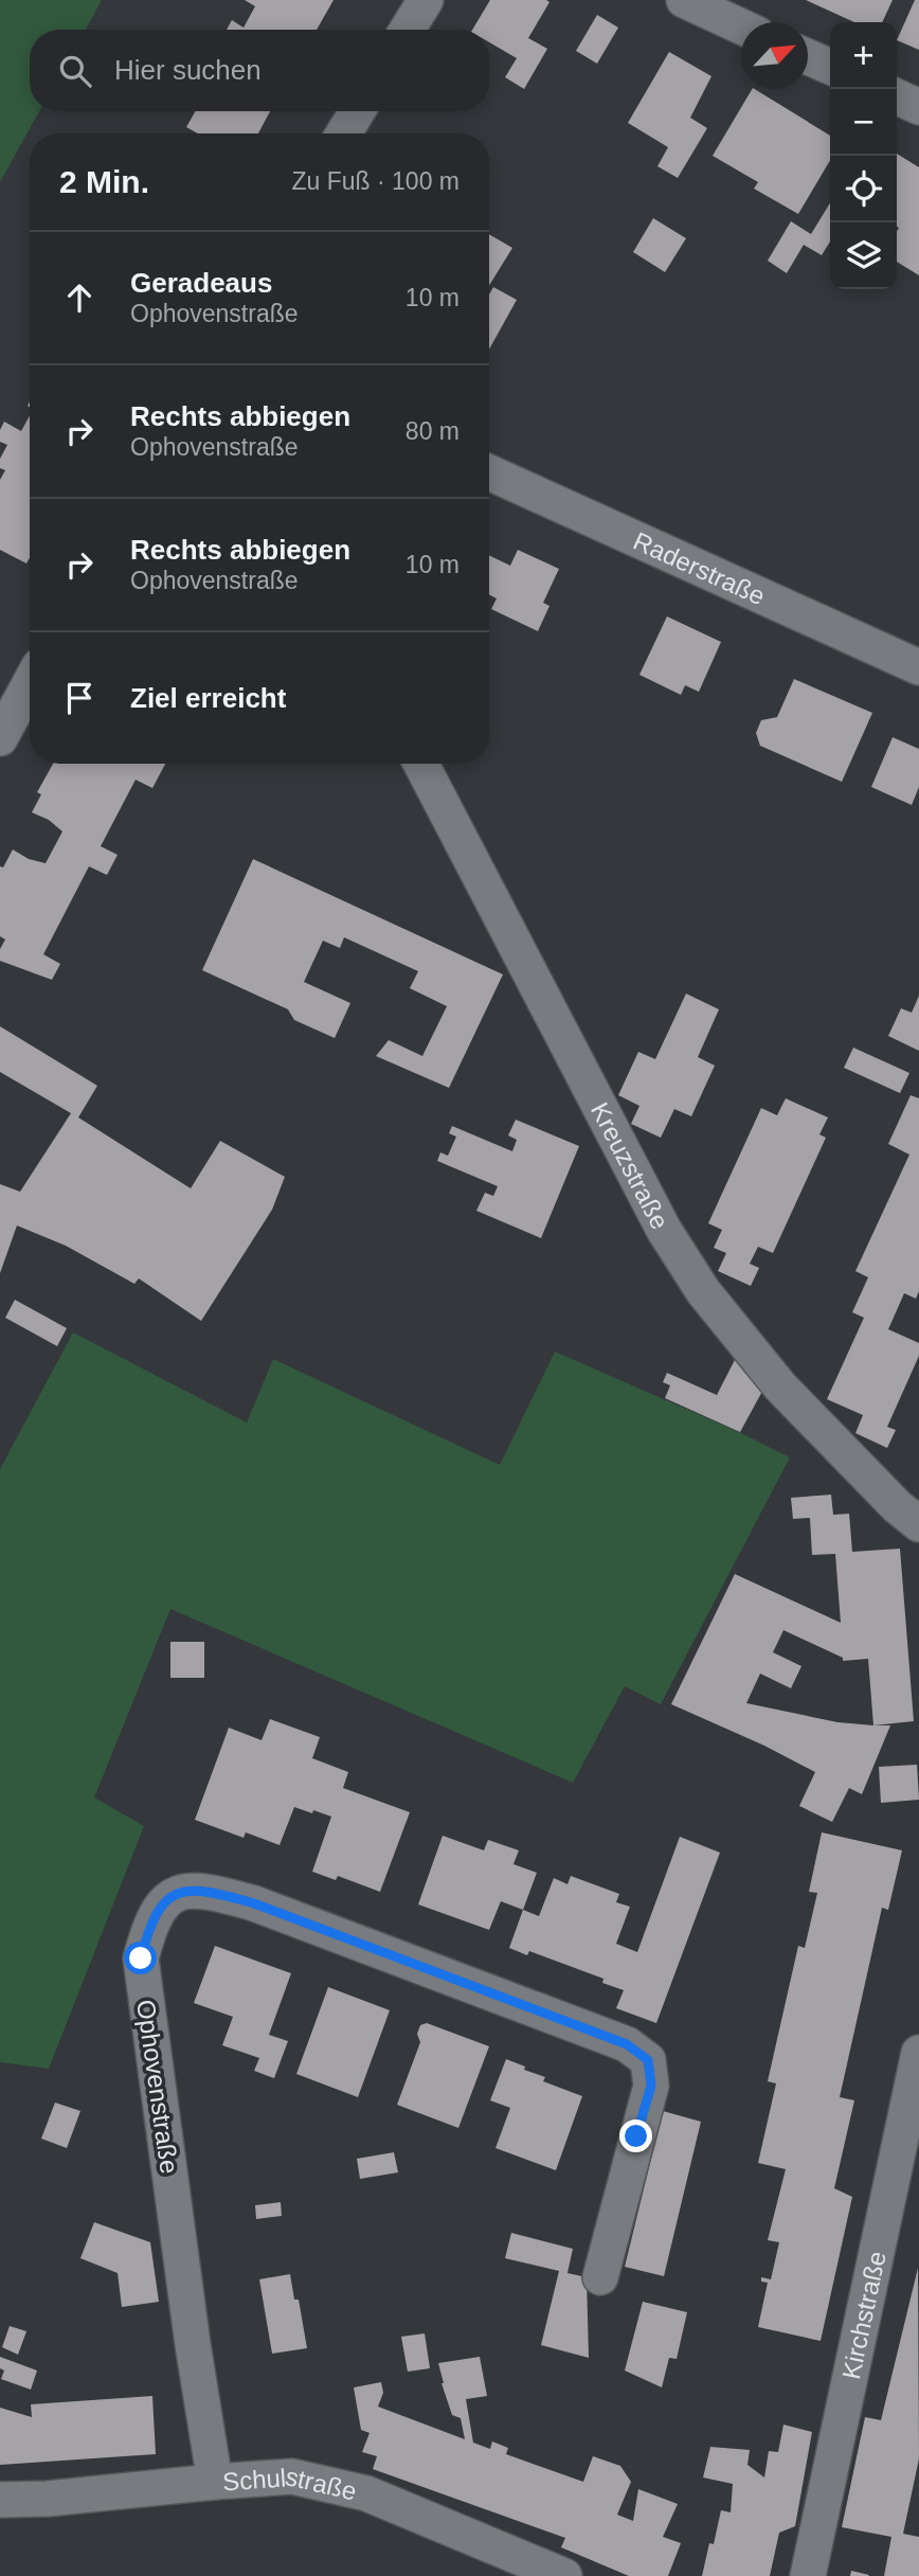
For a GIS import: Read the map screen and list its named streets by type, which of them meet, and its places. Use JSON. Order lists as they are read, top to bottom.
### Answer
{
  "streets": {
    "street": [
      "Raderstraße",
      "Kreuzstraße",
      "Ophovenstraße",
      "Kirchstraße",
      "Schulstraße"
    ]
  },
  "crossings": [
    ["Ophovenstraße", "Schulstraße"]
  ],
  "north": "top right",
  "page": {
    "map_buttons": ["+", "−"],
    "search": "Hier suchen",
    "heading": ["2 Min.", "Zu Fuß · 100 m"],
    "list": [
      ["Geradeaus", "Ophovenstraße", "10 m"],
      ["Rechts abbiegen", "Ophovenstraße", "80 m"],
      ["Rechts abbiegen", "Ophovenstraße", "10 m"],
      "Ziel erreicht"
    ]
  }
}
